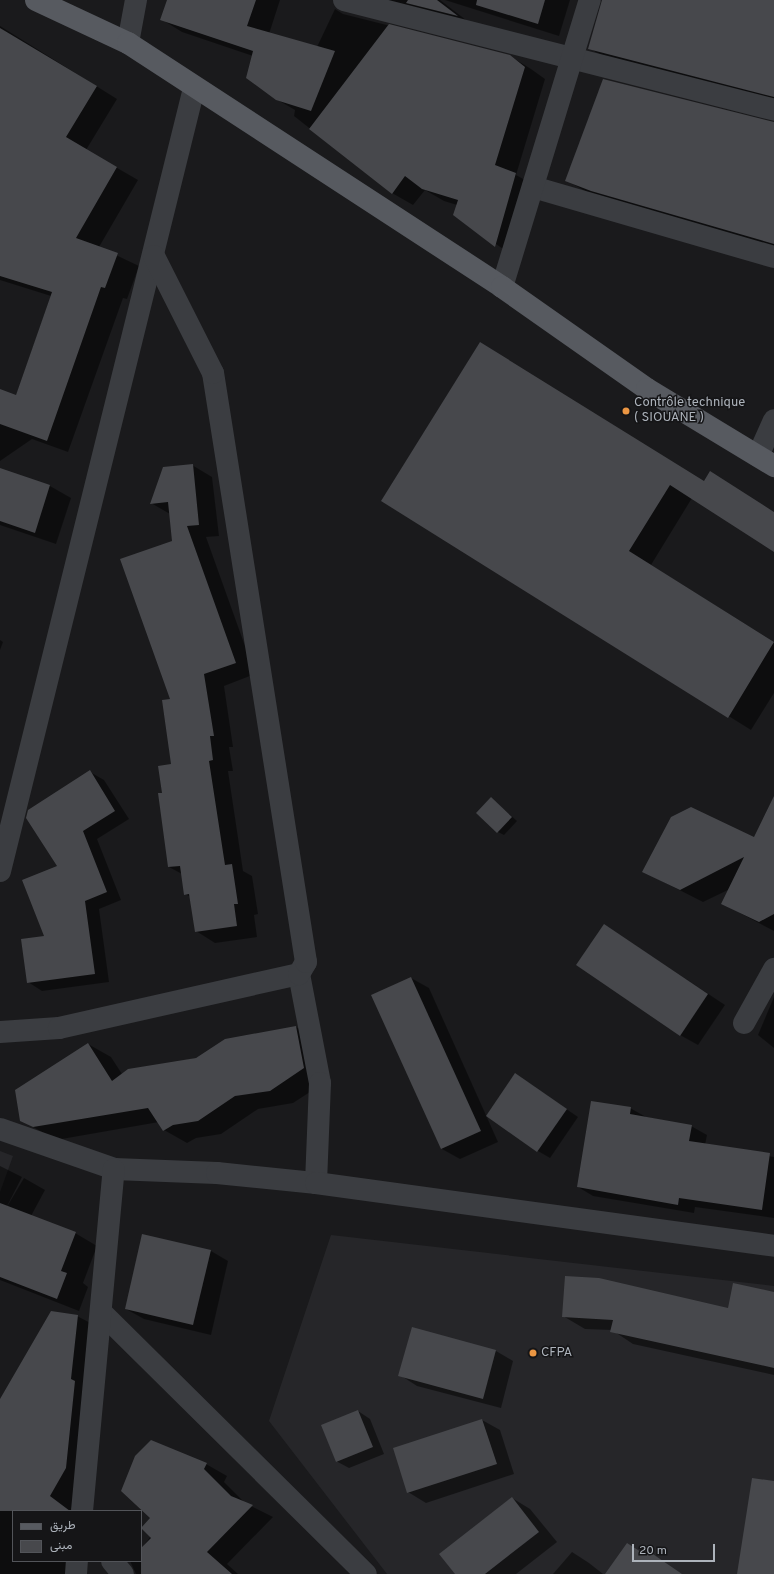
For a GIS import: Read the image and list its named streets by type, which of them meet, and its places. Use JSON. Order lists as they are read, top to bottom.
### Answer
{
  "places": ["Contrôle technique ( SIOUANE )", "CFPA"],
  "legend": ["طريق", "مبنى"],
  "scale_bar": "20 m"
}
